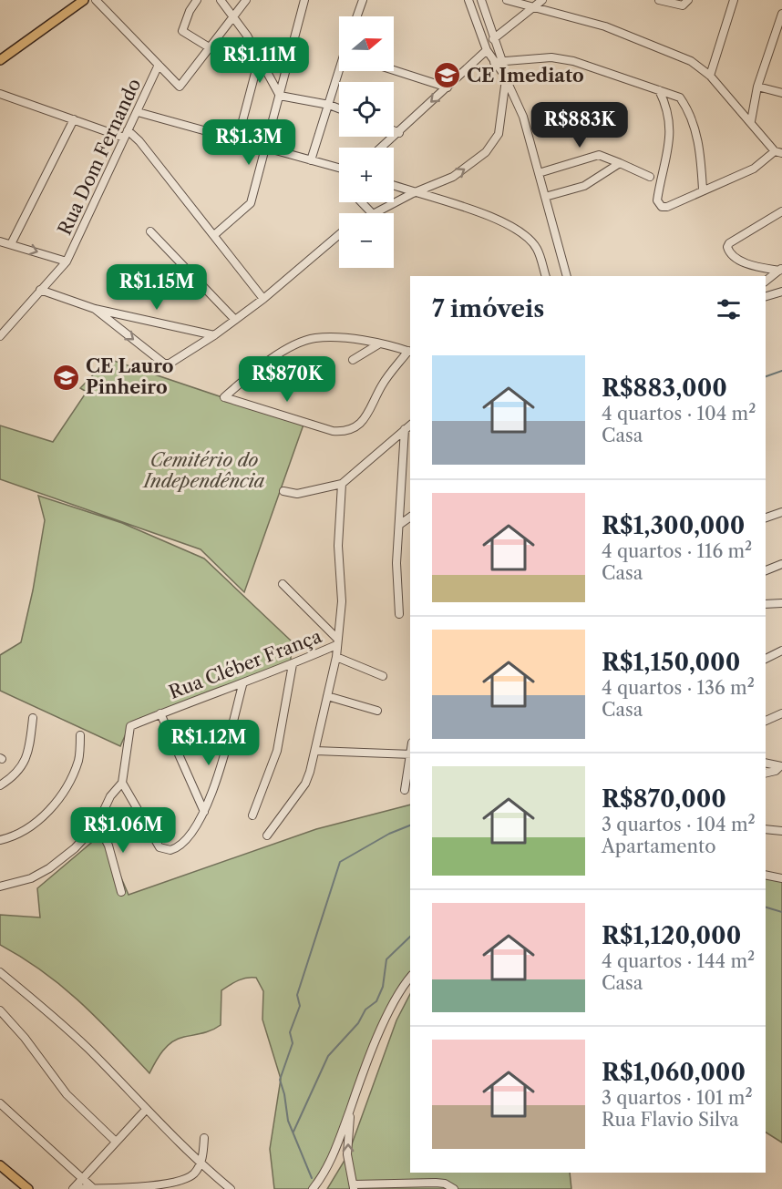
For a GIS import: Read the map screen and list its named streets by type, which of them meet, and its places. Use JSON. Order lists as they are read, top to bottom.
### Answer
{
  "streets": {
    "street": ["Rua Dom Fernando", "Rua Cléber França"]
  },
  "parks": ["Cemitério do Independência"],
  "places": {
    "school or university": ["CE Imediato", "CE Lauro Pinheiro"]
  },
  "north": "right",
  "page": {
    "map_buttons": ["+", "−"],
    "price": [
      "R$1.11M",
      "R$883K",
      "R$1.3M",
      "R$1.15M",
      "R$870K",
      "R$1.12M",
      "R$1.06M"
    ],
    "heading": "7 imóveis",
    "list": [
      {
        "name": "R$883,000",
        "note": "4 quartos · 104 m² · Casa"
      },
      {
        "name": "R$1,300,000",
        "note": "4 quartos · 116 m² · Casa"
      },
      {
        "name": "R$1,150,000",
        "note": "4 quartos · 136 m² · Casa"
      },
      {
        "name": "R$870,000",
        "note": "3 quartos · 104 m² · Apartamento"
      },
      {
        "name": "R$1,120,000",
        "note": "4 quartos · 144 m² · Casa"
      },
      {
        "name": "R$1,060,000",
        "note": "3 quartos · 101 m² · Rua Flavio Silva"
      }
    ]
  }
}
